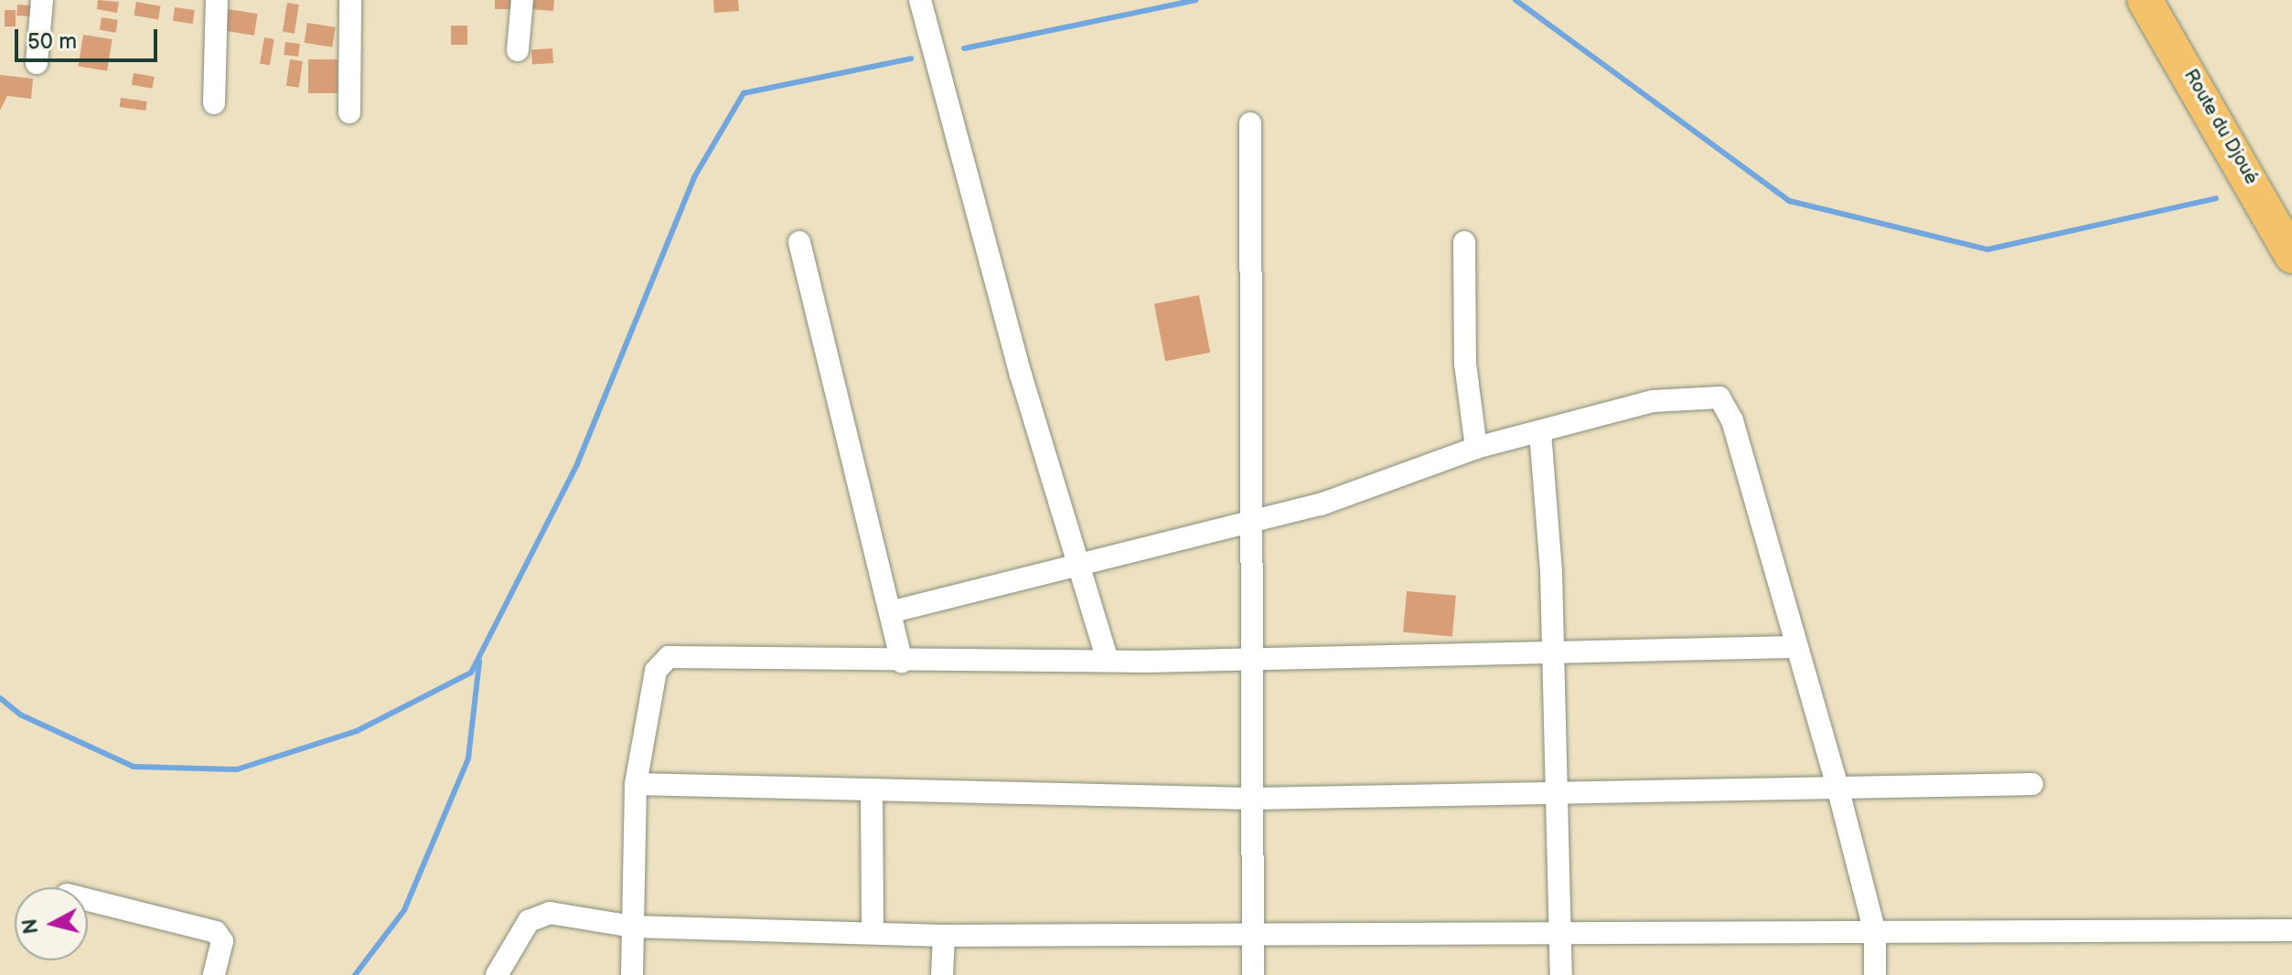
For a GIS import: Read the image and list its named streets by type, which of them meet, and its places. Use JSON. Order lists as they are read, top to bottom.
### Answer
{
  "streets": {
    "main road": ["Route du Djoué"]
  },
  "scale_bar": "50 m",
  "north": "left"
}
